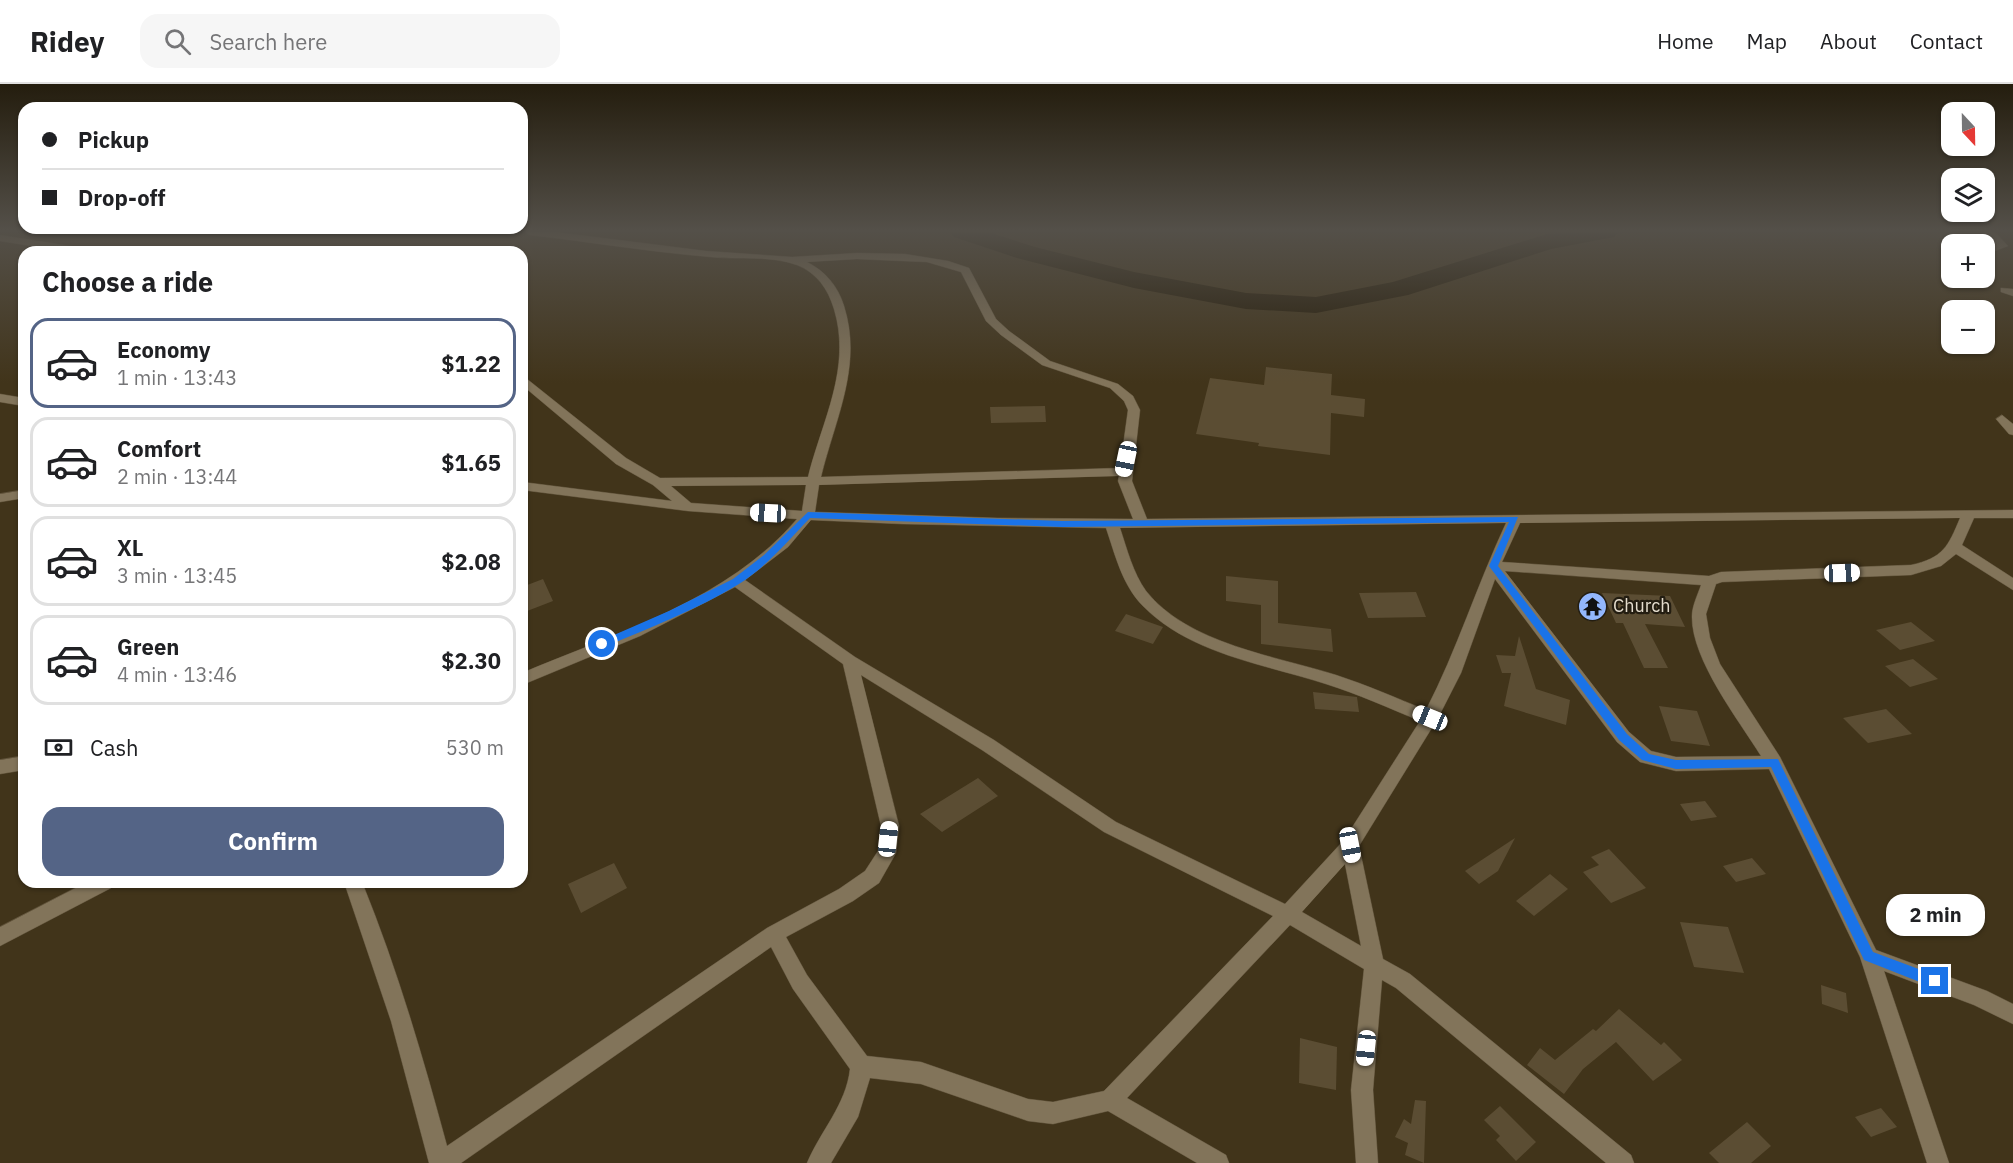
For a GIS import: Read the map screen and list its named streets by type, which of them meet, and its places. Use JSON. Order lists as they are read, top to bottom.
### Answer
{
  "places": {
    "temple": ["Church"]
  },
  "north": "bottom",
  "page": {
    "header": "Ridey",
    "search": "Search here",
    "nav": [
      "Home",
      "Map",
      "About",
      "Contact"
    ],
    "map_buttons": ["+", "−"],
    "banner": ["Pickup", "Drop-off"],
    "heading": "Choose a ride",
    "list": [
      {
        "name": "Economy",
        "note": "1 min · 13:43",
        "value": "$1.22"
      },
      {
        "name": "Comfort",
        "note": "2 min · 13:44",
        "value": "$1.65"
      },
      {
        "name": "XL",
        "note": "3 min · 13:45",
        "value": "$2.08"
      },
      {
        "name": "Green",
        "note": "4 min · 13:46",
        "value": "$2.30"
      }
    ],
    "pay": ["Cash", "530 m"],
    "buttons": "Confirm",
    "bubble": "2 min"
  }
}
